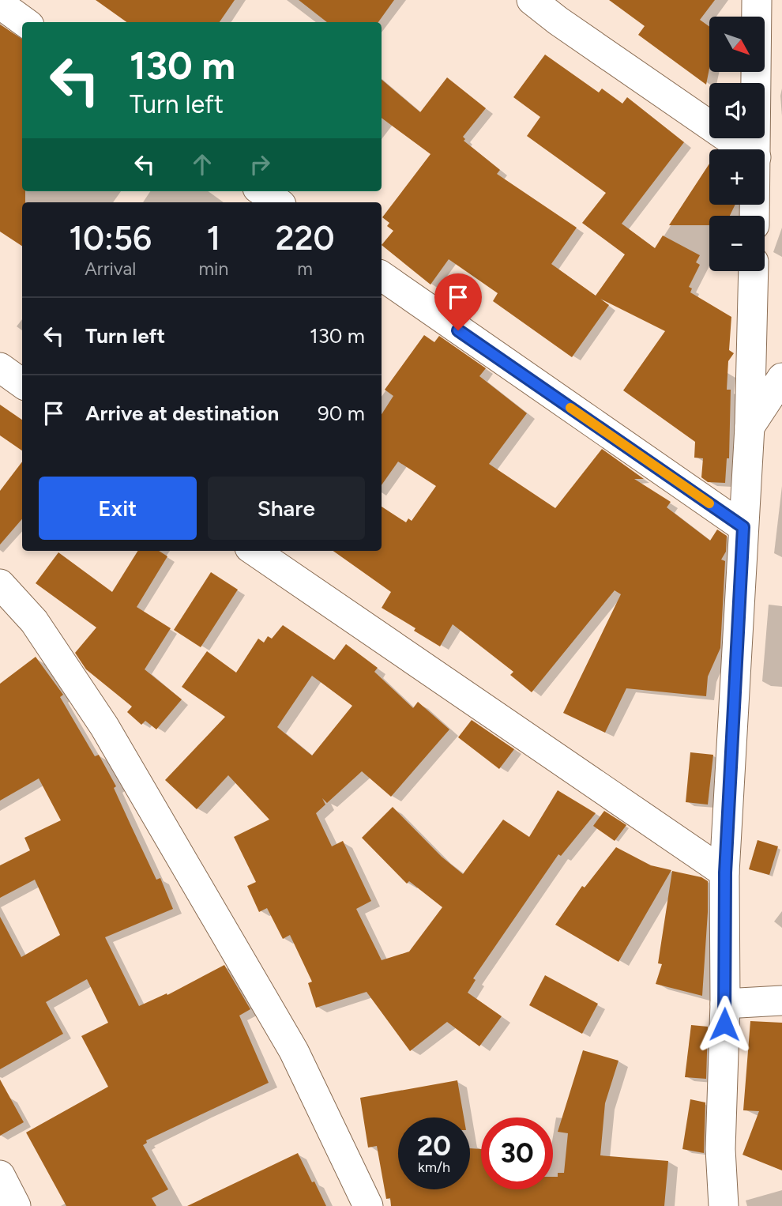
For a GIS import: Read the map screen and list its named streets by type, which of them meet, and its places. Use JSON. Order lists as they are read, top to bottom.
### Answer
{
  "north": "bottom right",
  "page": {
    "map_buttons": ["+", "−"],
    "turn": ["130 m", "Turn left"],
    "eta": [
      "10:56",
      "Arrival",
      "1",
      "min",
      "220",
      "m"
    ],
    "list": [
      {
        "name": "Turn left",
        "value": "130 m"
      },
      {
        "name": "Arrive at destination",
        "value": "90 m"
      }
    ],
    "buttons": ["Exit", "Share"],
    "speed": "20 km/h",
    "limit": "30"
  }
}
